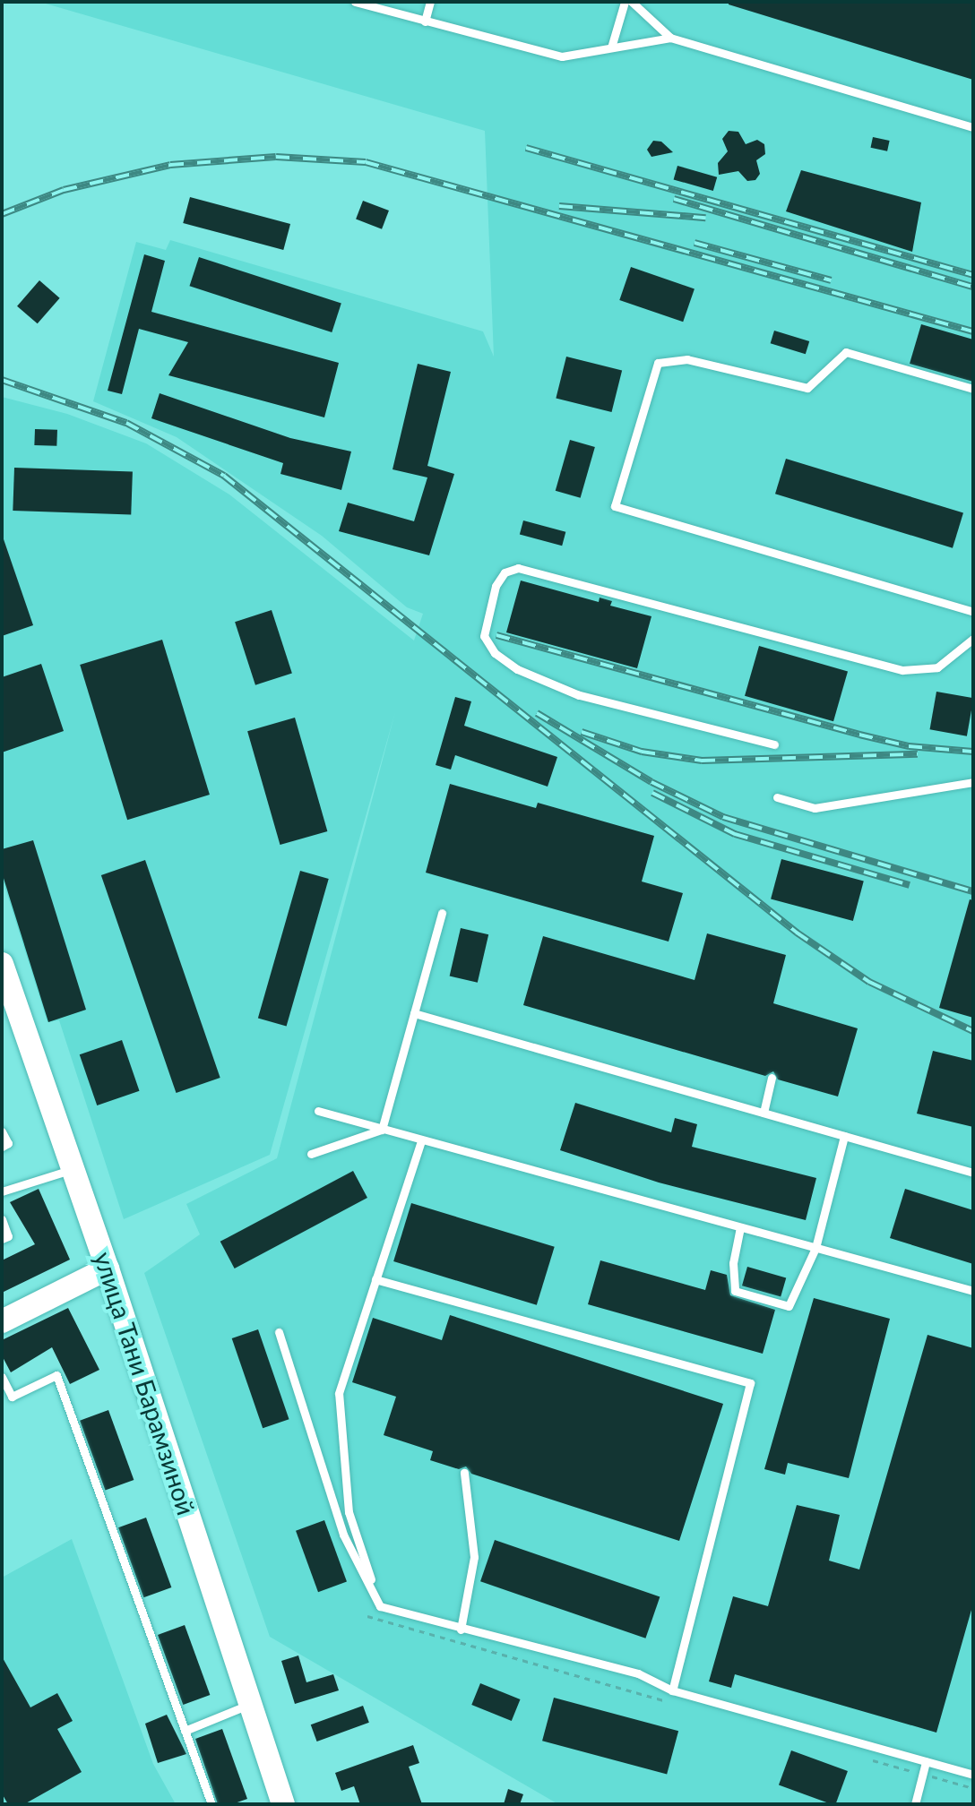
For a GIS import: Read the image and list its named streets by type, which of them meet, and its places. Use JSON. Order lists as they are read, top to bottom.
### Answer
{
  "streets": {
    "street": ["улица Тани Барамзиной"]
  }
}
